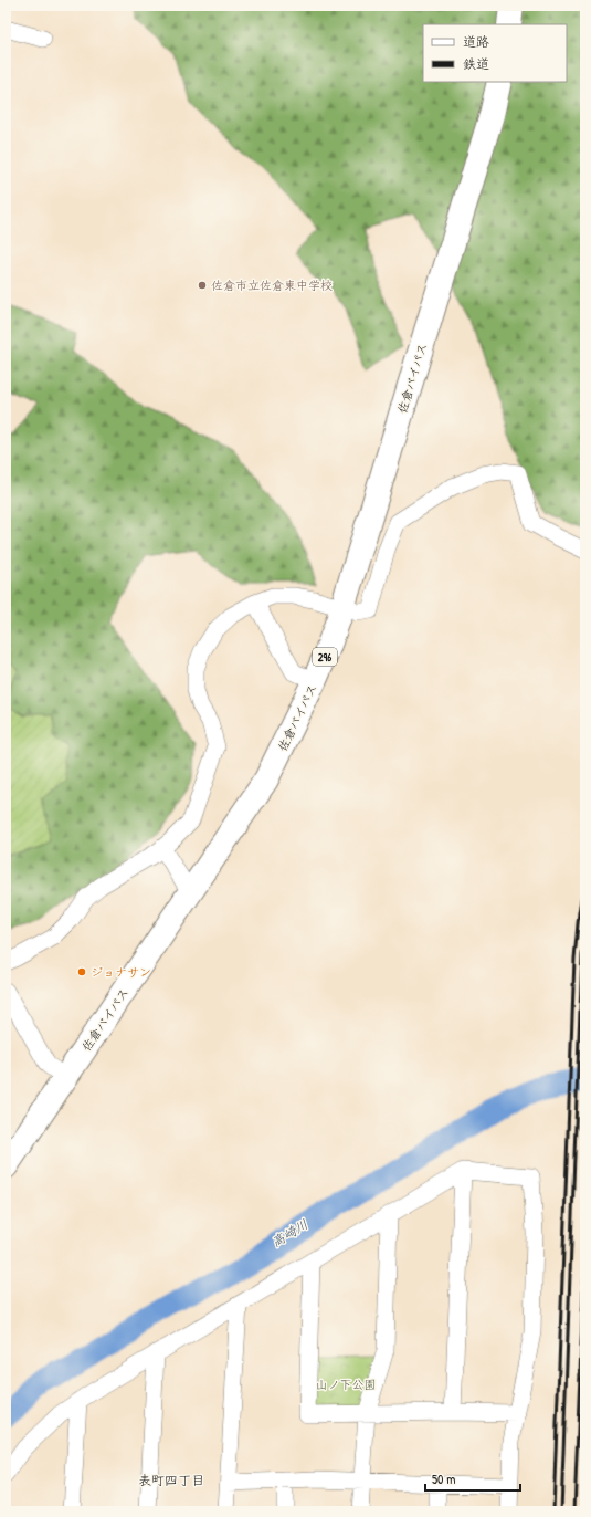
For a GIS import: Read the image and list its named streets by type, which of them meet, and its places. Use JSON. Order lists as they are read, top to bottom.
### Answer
{
  "streets": {
    "highway": ["佐倉バイパス", "296"]
  },
  "districts": ["表町四丁目"],
  "water": ["高崎川"],
  "parks": ["山ノ下公園"],
  "places": ["佐倉市立佐倉東中学校", "ジョナサン"],
  "legend": ["道路", "鉄道"],
  "scale_bar": "50 m"
}
